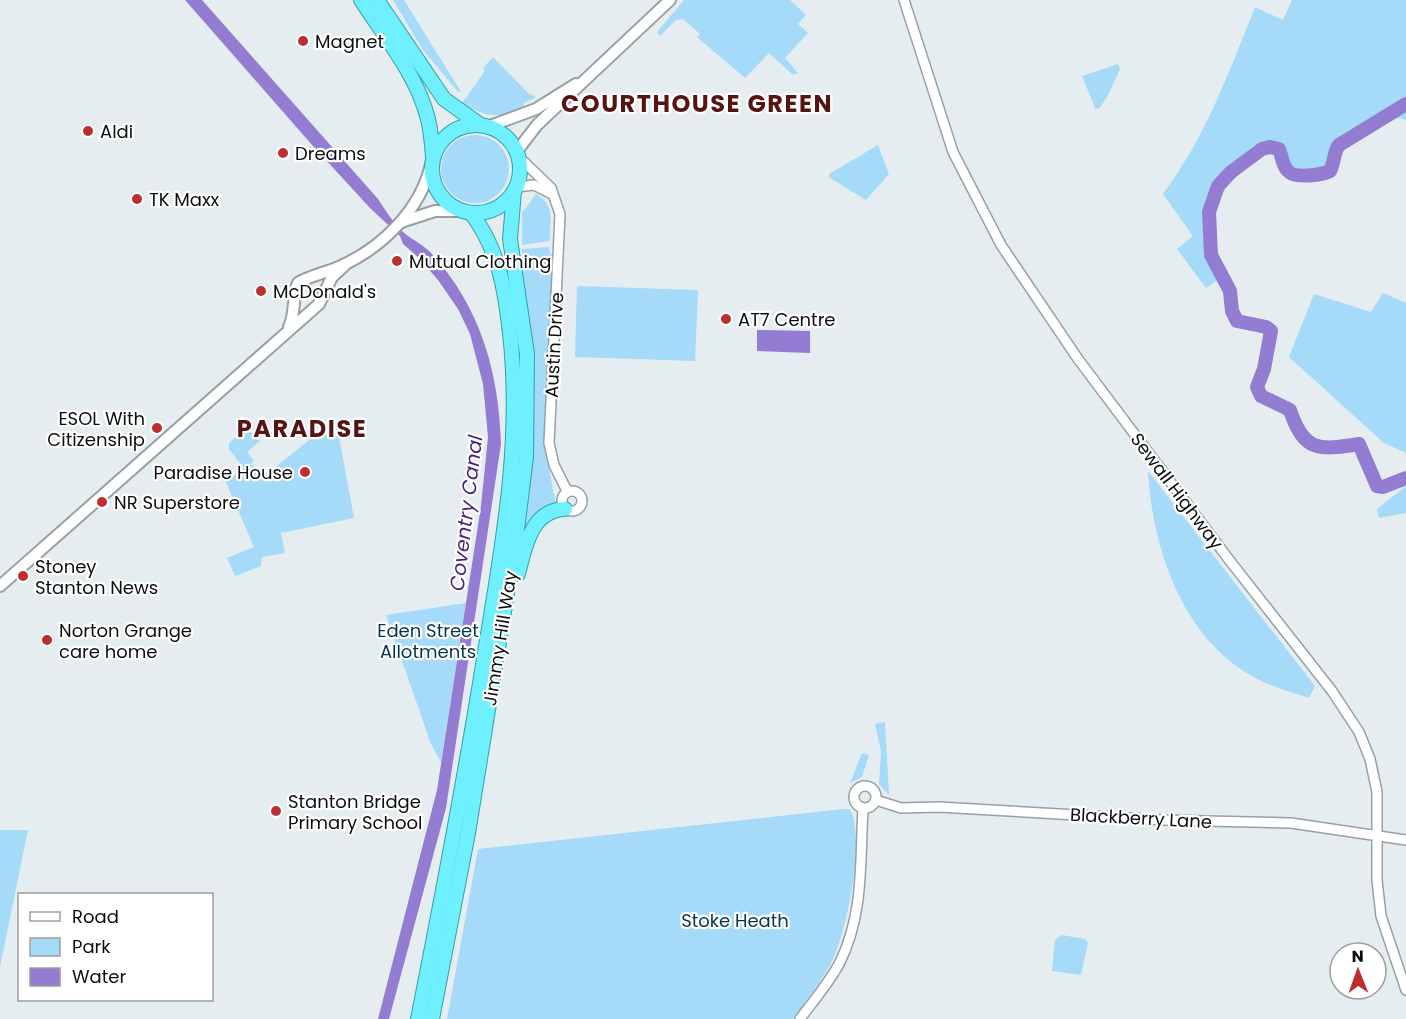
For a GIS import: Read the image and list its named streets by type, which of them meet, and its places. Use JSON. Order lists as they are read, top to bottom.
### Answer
{
  "streets": {
    "highway": ["Jimmy Hill Way"],
    "street": ["Austin Drive", "Sewall Highway", "Blackberry Lane"]
  },
  "crossings": [
    ["Austin Drive", "Jimmy Hill Way"],
    ["Sewall Highway", "Blackberry Lane"]
  ],
  "districts": ["COURTHOUSE GREEN", "PARADISE"],
  "water": ["Coventry Canal"],
  "parks": ["Eden Street Allotments", "Stoke Heath"],
  "places": [
    "Magnet",
    "Aldi",
    "Dreams",
    "TK Maxx",
    "Mutual Clothing",
    "McDonald's",
    "AT7 Centre",
    "ESOL With Citizenship",
    "Paradise House",
    "NR Superstore",
    "Stoney Stanton News",
    "Norton Grange care home",
    "Stanton Bridge Primary School"
  ],
  "legend": ["Road", "Park", "Water"],
  "north": "top"
}
